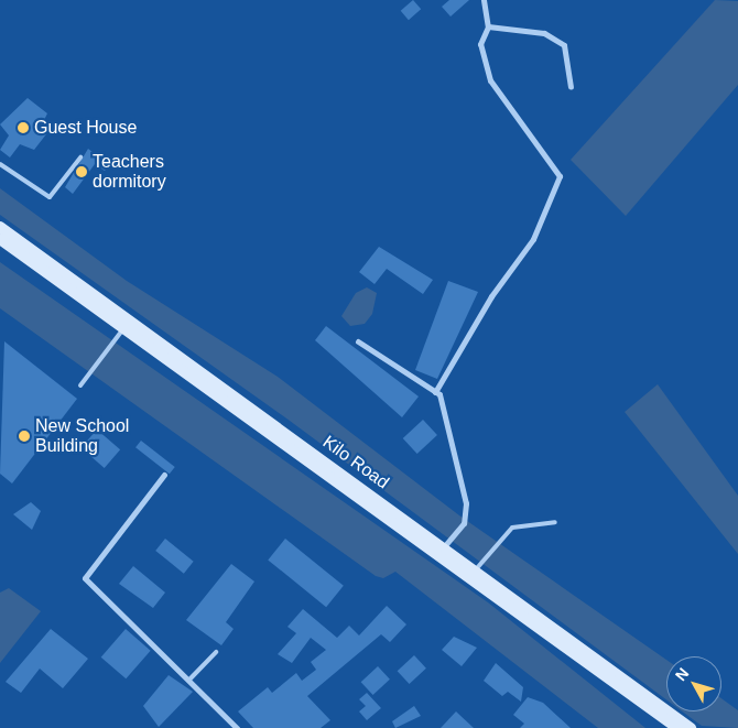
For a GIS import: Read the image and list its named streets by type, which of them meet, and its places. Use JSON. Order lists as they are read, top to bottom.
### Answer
{
  "streets": {
    "street": ["Kilo Road"]
  },
  "places": ["Guest House", "Teachers dormitory", "New School Building"],
  "north": "top left"
}
